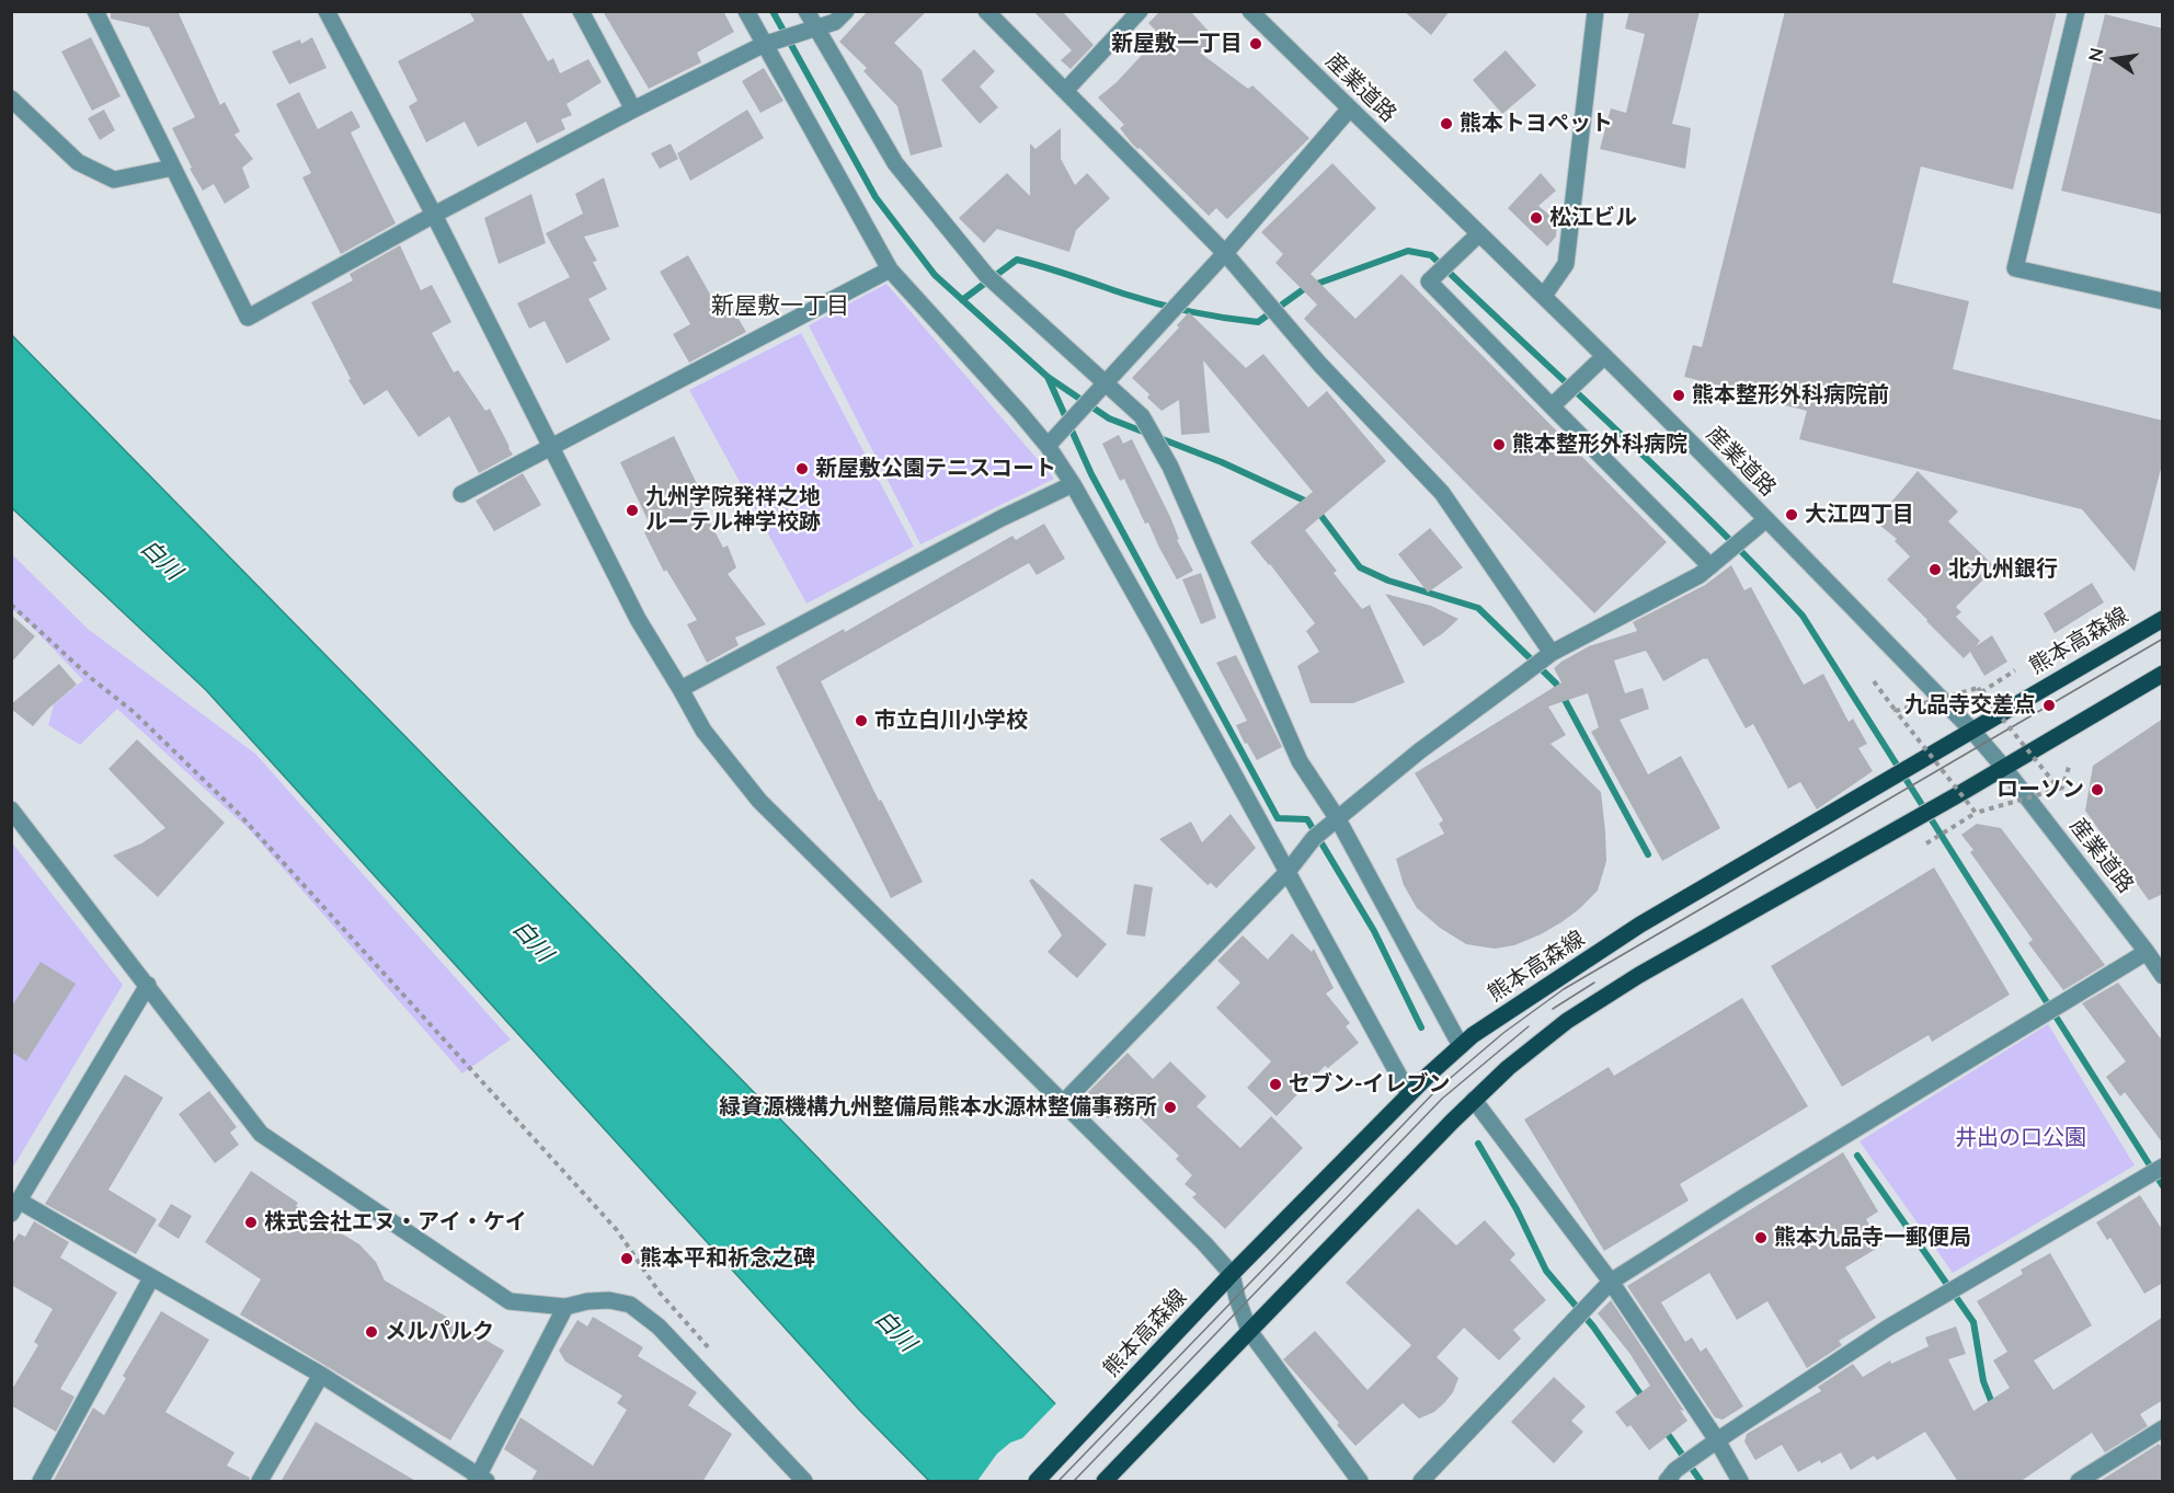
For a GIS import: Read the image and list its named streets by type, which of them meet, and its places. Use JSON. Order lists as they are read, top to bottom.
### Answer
{
  "streets": {
    "main road": ["熊本高森線"],
    "street": ["産業道路"]
  },
  "crossings": [
    ["産業道路", "熊本高森線"]
  ],
  "districts": ["新屋敷一丁目"],
  "water": ["白川"],
  "parks": ["井出の口公園"],
  "places": [
    "新屋敷一丁目",
    "熊本トヨペット",
    "松江ビル",
    "熊本整形外科病院前",
    "熊本整形外科病院",
    "新屋敷公園テニスコート",
    "九州学院発祥之地 ルーテル神学校跡",
    "大江四丁目",
    "北九州銀行",
    "九品寺交差点",
    "市立白川小学校",
    "ローソン",
    "セブン-イレブン",
    "緑資源機構九州整備局熊本水源林整備事務所",
    "株式会社エヌ・アイ・ケイ",
    "熊本九品寺一郵便局",
    "熊本平和祈念之碑",
    "メルパルク"
  ],
  "north": "left"
}
